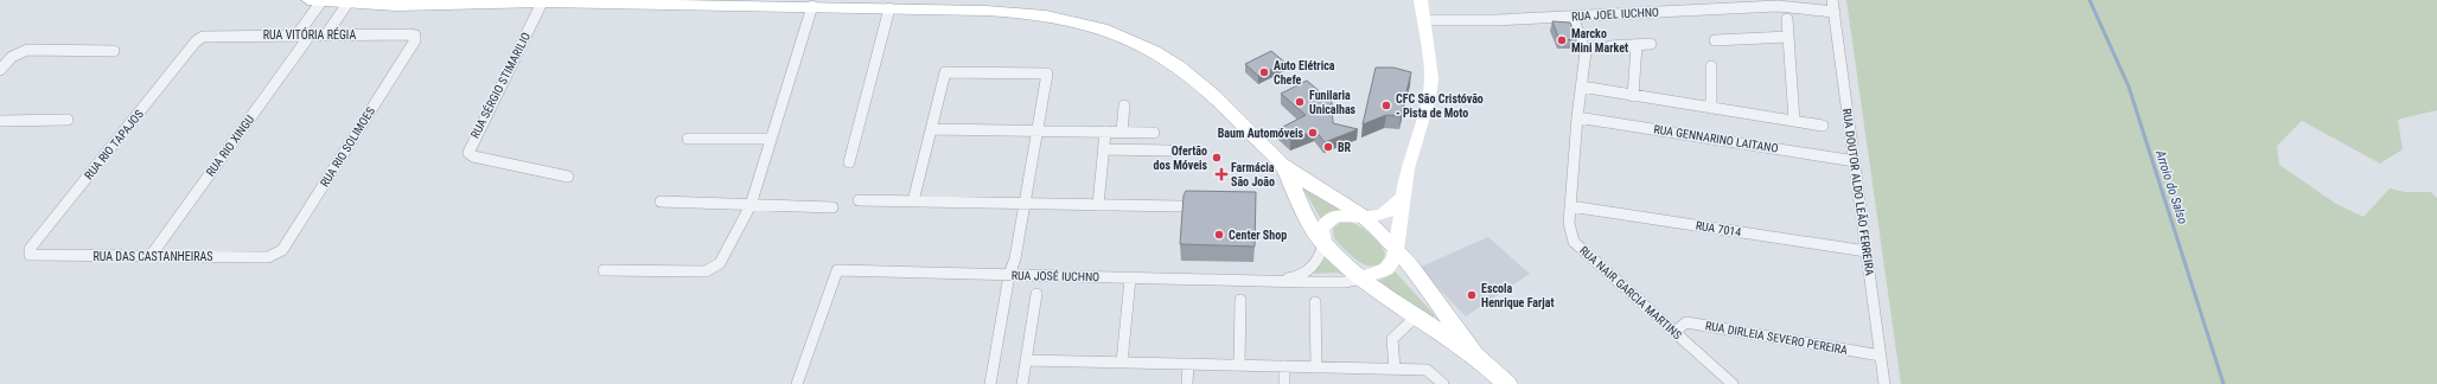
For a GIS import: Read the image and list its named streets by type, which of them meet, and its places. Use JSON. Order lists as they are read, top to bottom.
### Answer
{
  "streets": {
    "street": [
      "RUA JOEL IUCHNO",
      "RUA VITÓRIA RÉGIA",
      "RUA SÉRGIO STIMARILIO",
      "RUA GENNARINO LAITANO",
      "RUA RIO TAPAJOS",
      "RUA RIO XINGU",
      "RUA RIO SOLIMOES",
      "RUA DOUTOR ALDO LEÃO FERREIRA",
      "RUA 7014",
      "RUA DAS CASTANHEIRAS",
      "RUA JOSÉ IUCHNO",
      "RUA NAIR GARCIA MARTINS",
      "RUA DIRLEIA SEVERO PEREIRA"
    ]
  },
  "crossings": [
    ["RUA JOEL IUCHNO", "RUA DOUTOR ALDO LEÃO FERREIRA"],
    ["RUA JOEL IUCHNO", "RUA NAIR GARCIA MARTINS"],
    ["RUA VITÓRIA RÉGIA", "RUA RIO TAPAJOS"],
    ["RUA VITÓRIA RÉGIA", "RUA RIO XINGU"],
    ["RUA VITÓRIA RÉGIA", "RUA RIO SOLIMOES"],
    ["RUA GENNARINO LAITANO", "RUA DOUTOR ALDO LEÃO FERREIRA"],
    ["RUA GENNARINO LAITANO", "RUA NAIR GARCIA MARTINS"],
    ["RUA RIO TAPAJOS", "RUA DAS CASTANHEIRAS"],
    ["RUA RIO XINGU", "RUA DAS CASTANHEIRAS"],
    ["RUA RIO SOLIMOES", "RUA DAS CASTANHEIRAS"],
    ["RUA DOUTOR ALDO LEÃO FERREIRA", "RUA 7014"],
    ["RUA DOUTOR ALDO LEÃO FERREIRA", "RUA DIRLEIA SEVERO PEREIRA"],
    ["RUA 7014", "RUA NAIR GARCIA MARTINS"],
    ["RUA NAIR GARCIA MARTINS", "RUA DIRLEIA SEVERO PEREIRA"]
  ],
  "water": ["Arroio do Salso"],
  "places": {
    "other": [
      "Marcko Mini Market",
      "Auto Elétrica Chefe",
      "Funilaria Unicalhas",
      "CFC São Cristóvão - Pista de Moto",
      "Baum Automóveis",
      "BR",
      "Ofertão dos Móveis",
      "Center Shop",
      "Escola Henrique Farjat"
    ],
    "health": ["Farmácia São João"]
  }
}
